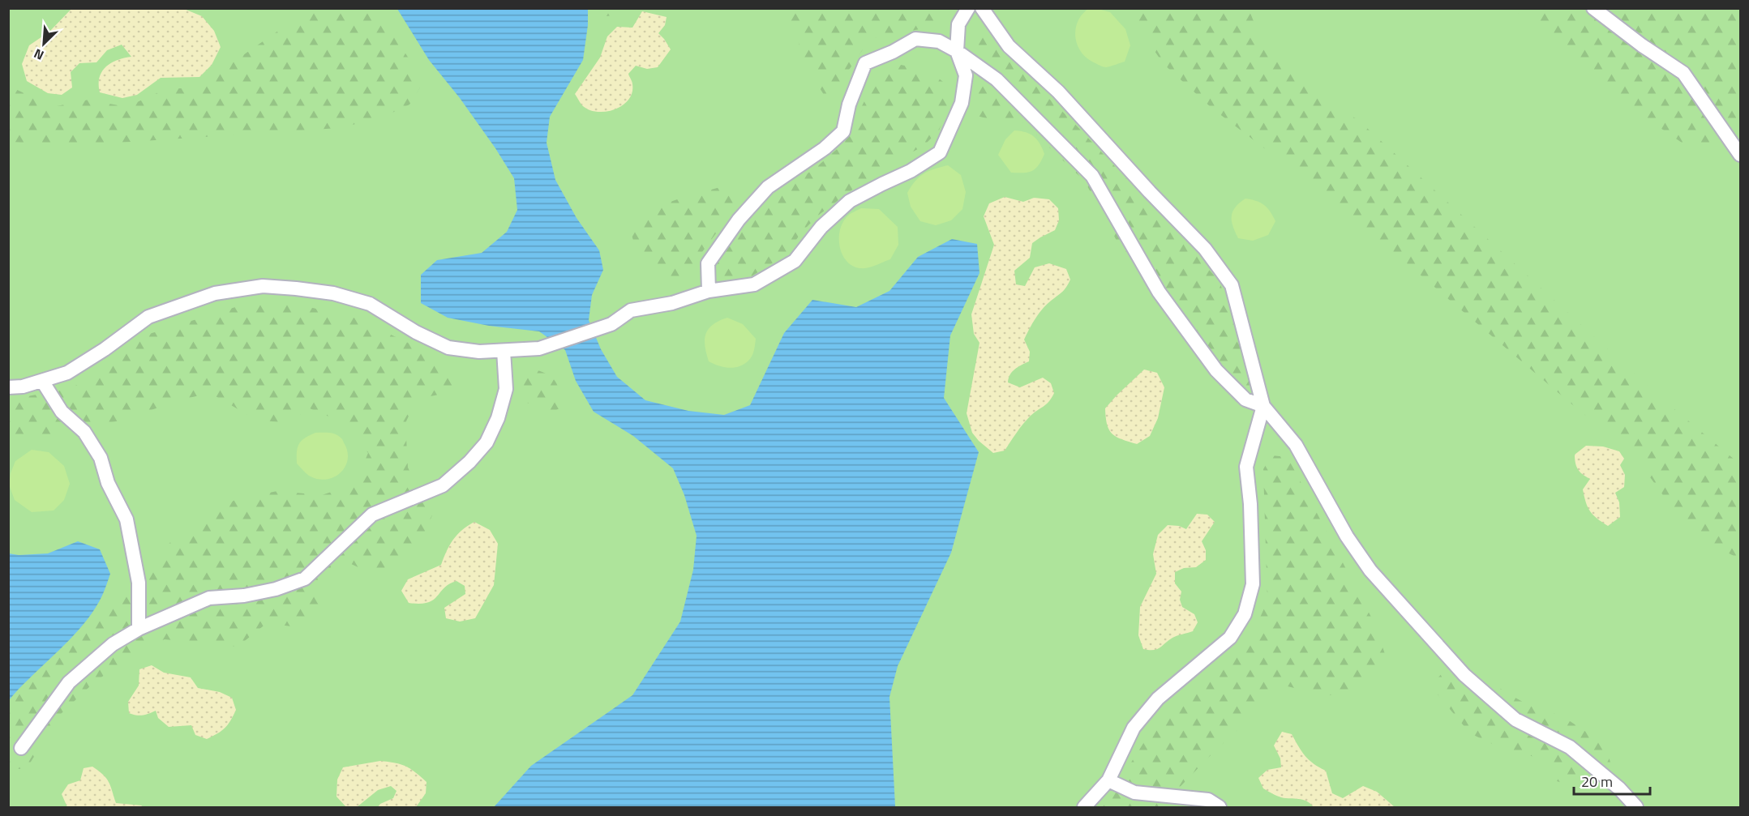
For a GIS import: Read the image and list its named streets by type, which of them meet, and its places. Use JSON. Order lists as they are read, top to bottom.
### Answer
{
  "scale_bar": "20 m",
  "north": "bottom left"
}
